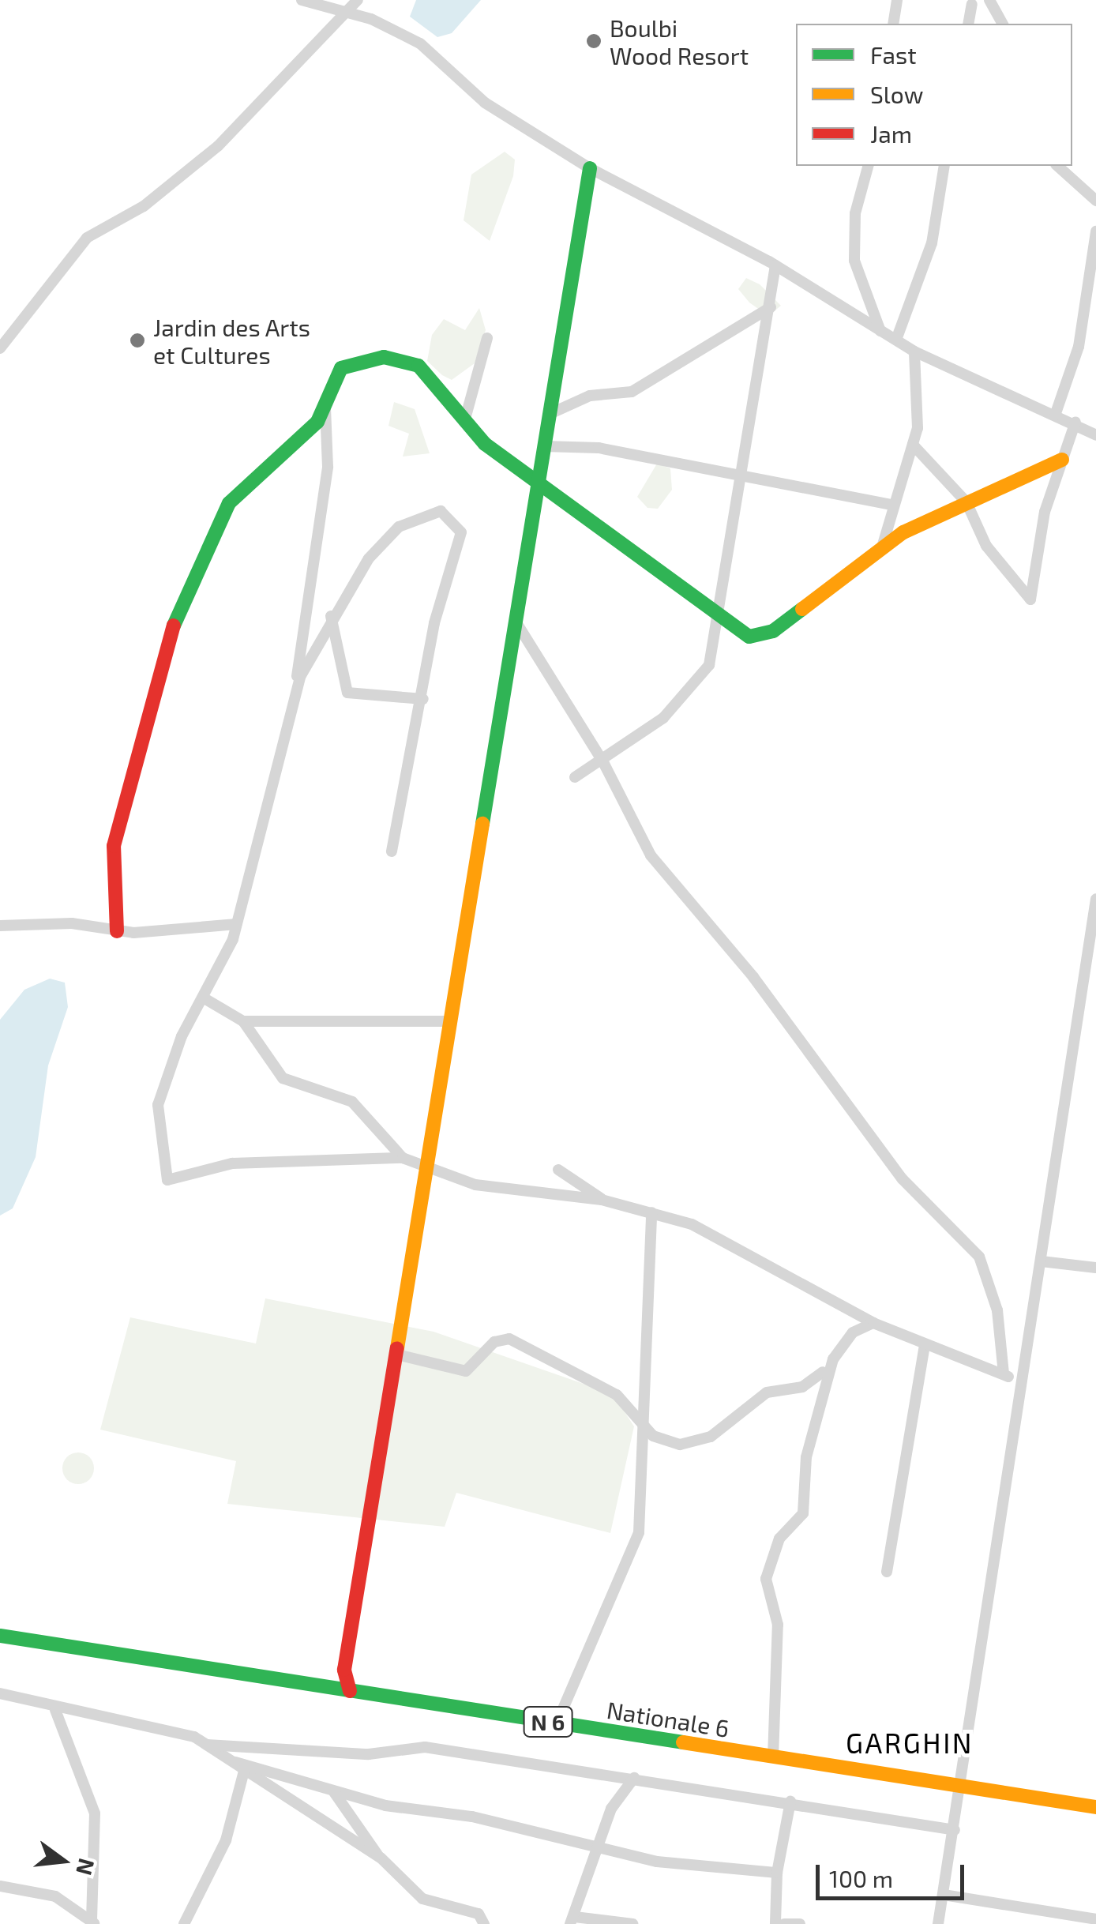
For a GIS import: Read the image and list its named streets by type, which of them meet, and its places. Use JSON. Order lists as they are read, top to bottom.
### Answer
{
  "streets": {
    "street": ["Nationale 6", "N 6"]
  },
  "districts": ["GARGHIN"],
  "places": ["Boulbi Wood Resort", "Jardin des Arts et Cultures"],
  "legend": ["Fast", "Slow", "Jam"],
  "scale_bar": "100 m",
  "north": "right"
}
